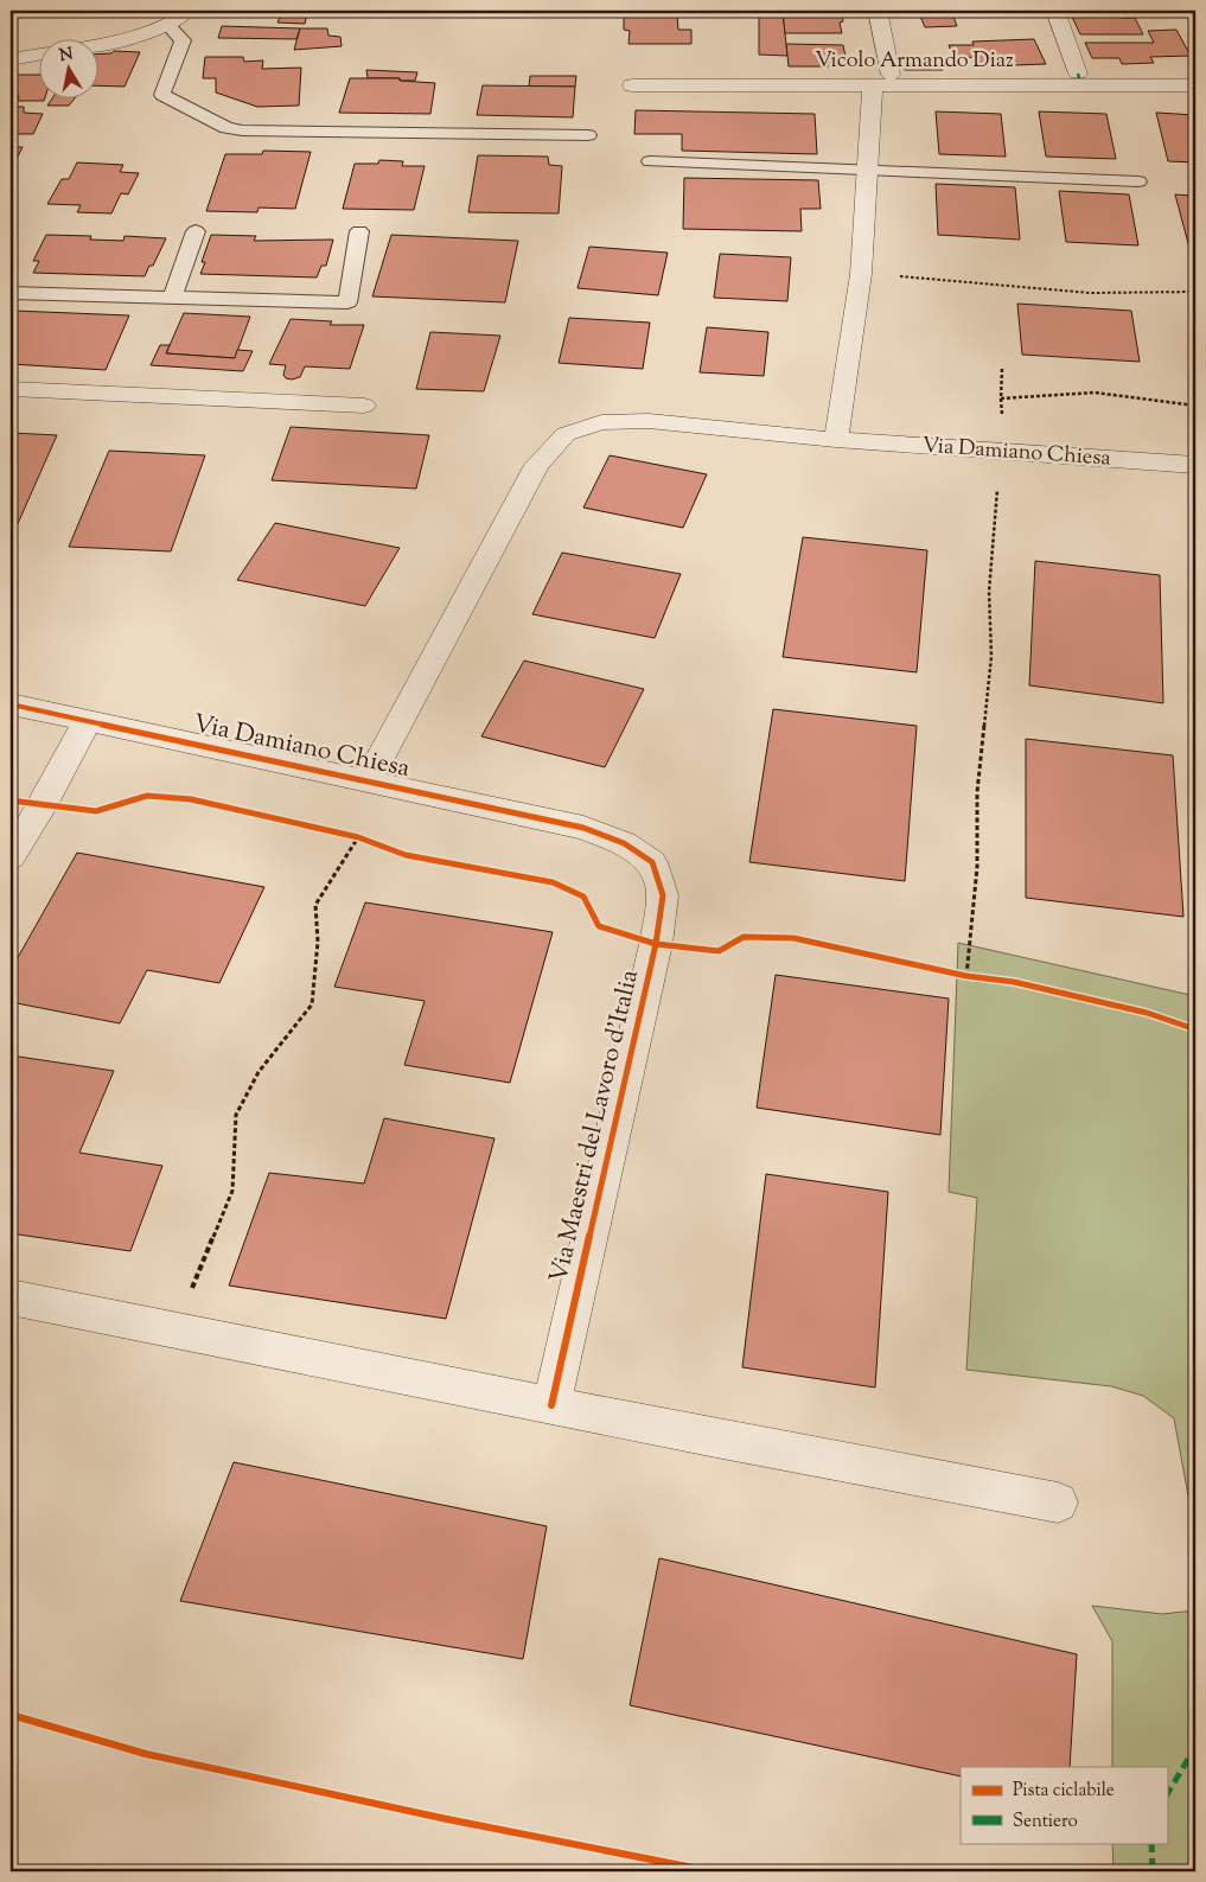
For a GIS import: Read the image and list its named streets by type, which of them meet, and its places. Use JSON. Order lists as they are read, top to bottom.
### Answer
{
  "streets": {
    "street": ["Vicolo Armando Diaz", "Via Damiano Chiesa", "Via Maestri del Lavoro d'Italia"]
  },
  "crossings": [
    ["Via Damiano Chiesa", "Via Maestri del Lavoro d'Italia"]
  ],
  "legend": ["Pista ciclabile", "Sentiero"],
  "north": "top"
}
